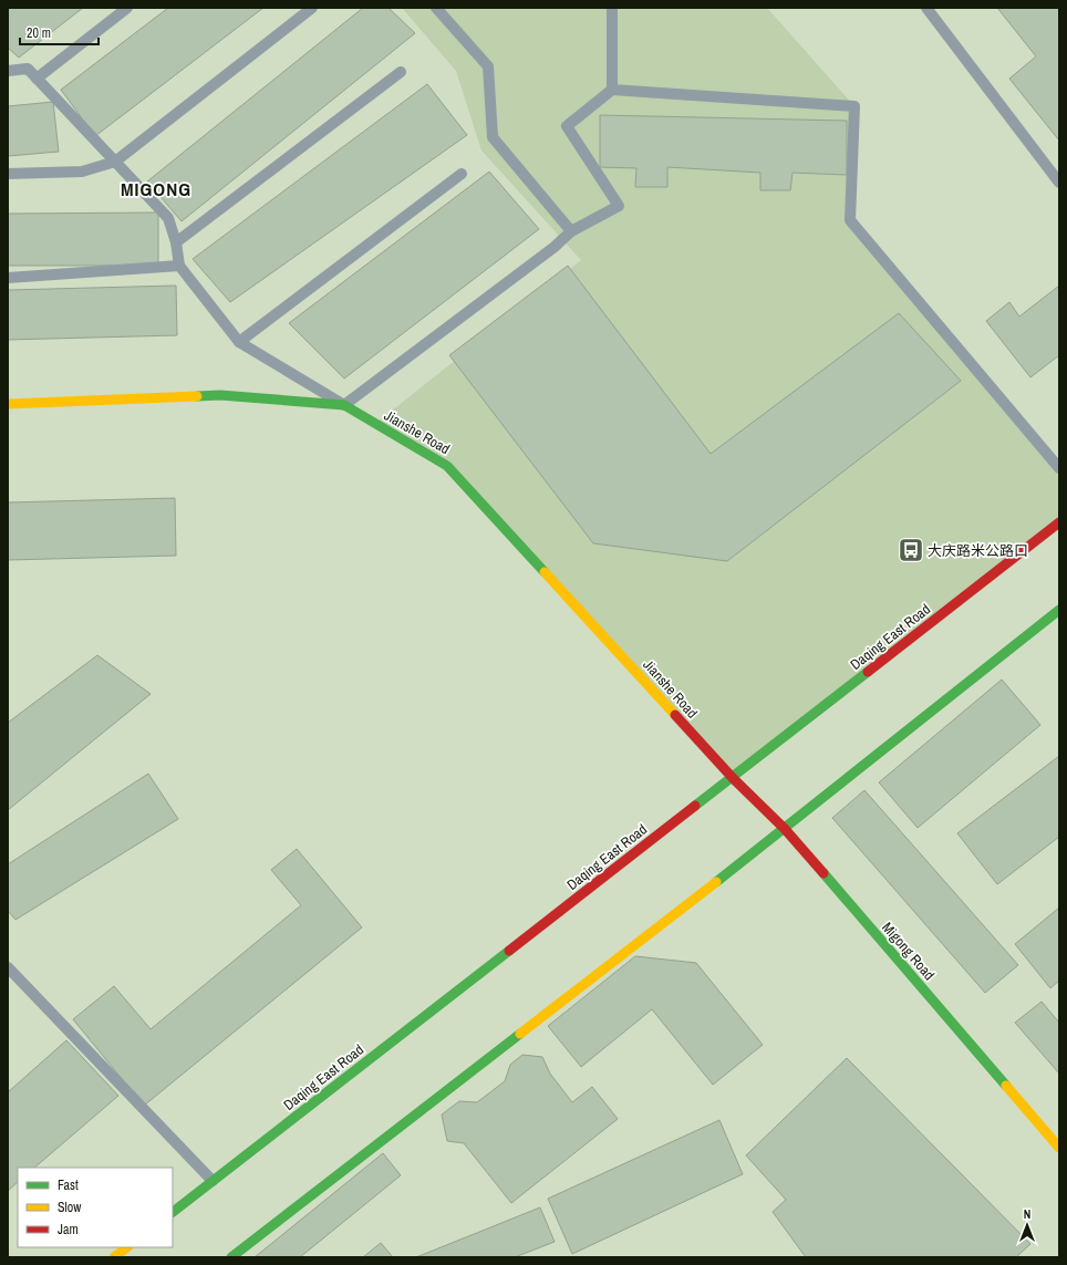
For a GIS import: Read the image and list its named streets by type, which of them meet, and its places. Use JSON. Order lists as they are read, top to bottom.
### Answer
{
  "streets": {
    "main road": ["Jianshe Road", "Daqing East Road", "Migong Road"]
  },
  "crossings": [
    ["Jianshe Road", "Daqing East Road"],
    ["Jianshe Road", "Migong Road"],
    ["Daqing East Road", "Migong Road"]
  ],
  "districts": ["MIGONG"],
  "places": {
    "bus stop": ["大庆路米公路口"]
  },
  "legend": ["Fast", "Slow", "Jam"],
  "scale_bar": "20 m",
  "north": "top"
}
